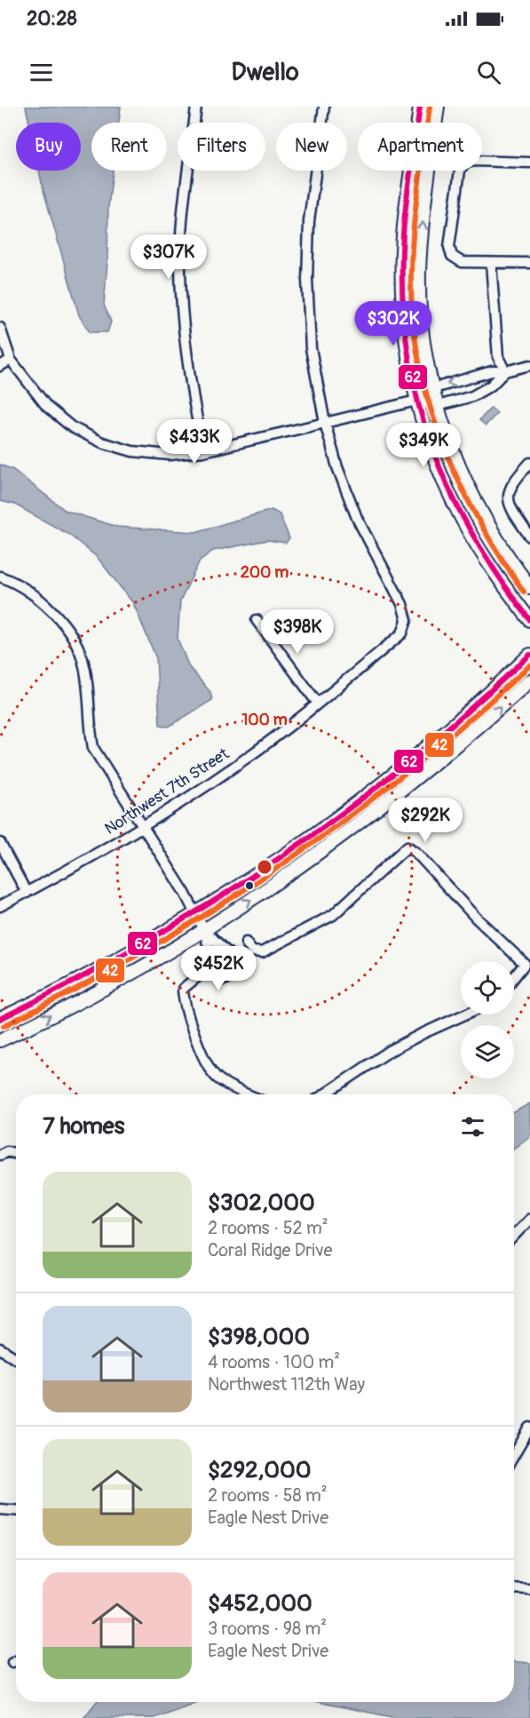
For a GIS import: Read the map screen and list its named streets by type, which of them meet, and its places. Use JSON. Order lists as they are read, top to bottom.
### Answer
{
  "streets": {
    "street": ["Northwest 7th Street"]
  },
  "lines": ["transit line 62", "transit line 42"],
  "page": {
    "status": "20:28",
    "header": "Dwello",
    "chip": [
      "Buy",
      "Rent",
      "Filters",
      "New",
      "Apartment"
    ],
    "price": [
      "$307K",
      "$302K",
      "$433K",
      "$349K",
      "$398K",
      "$292K",
      "$452K"
    ],
    "heading": "7 homes",
    "list": [
      {
        "name": "$302,000",
        "note": "2 rooms · 52 m² · Coral Ridge Drive"
      },
      {
        "name": "$398,000",
        "note": "4 rooms · 100 m² · Northwest 112th Way"
      },
      {
        "name": "$292,000",
        "note": "2 rooms · 58 m² · Eagle Nest Drive"
      },
      {
        "name": "$452,000",
        "note": "3 rooms · 98 m² · Eagle Nest Drive"
      }
    ]
  },
  "rings": ["200 m", "100 m"]
}
